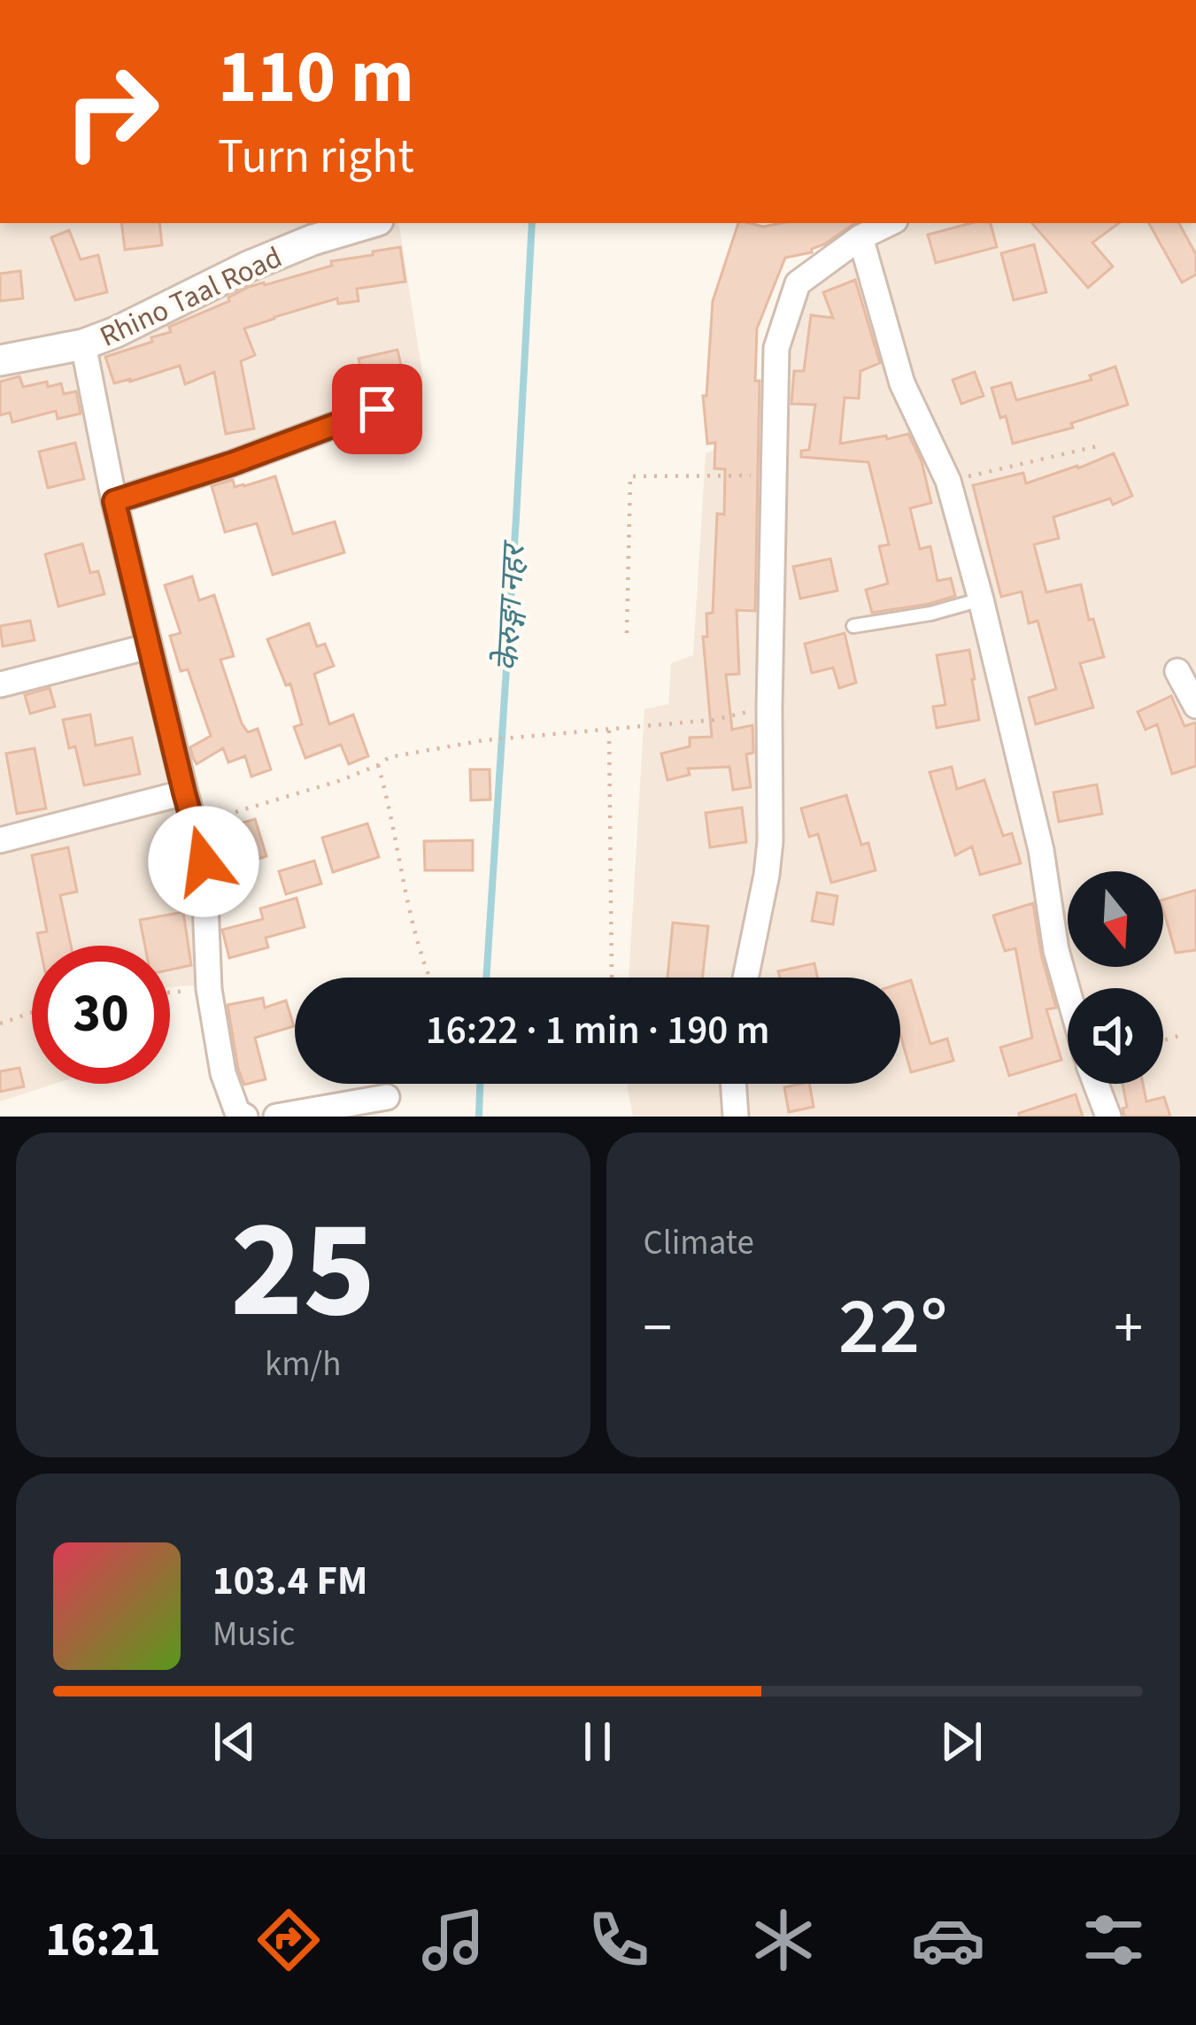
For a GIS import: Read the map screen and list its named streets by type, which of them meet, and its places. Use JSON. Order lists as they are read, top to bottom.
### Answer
{
  "streets": {
    "street": ["Rhino Taal Road"]
  },
  "water": ["केेरुङ्गा नहर"],
  "north": "bottom",
  "page": {
    "turn": ["110 m", "Turn right"],
    "limit": "30",
    "trip": "16:22 · 1 min · 190 m",
    "tile": [
      ["25", "km/h"],
      "Climate"
    ],
    "heat": ["−", "22°", "+"],
    "song": ["103.4 FM", "Music"],
    "tabs": "16:21"
  }
}
